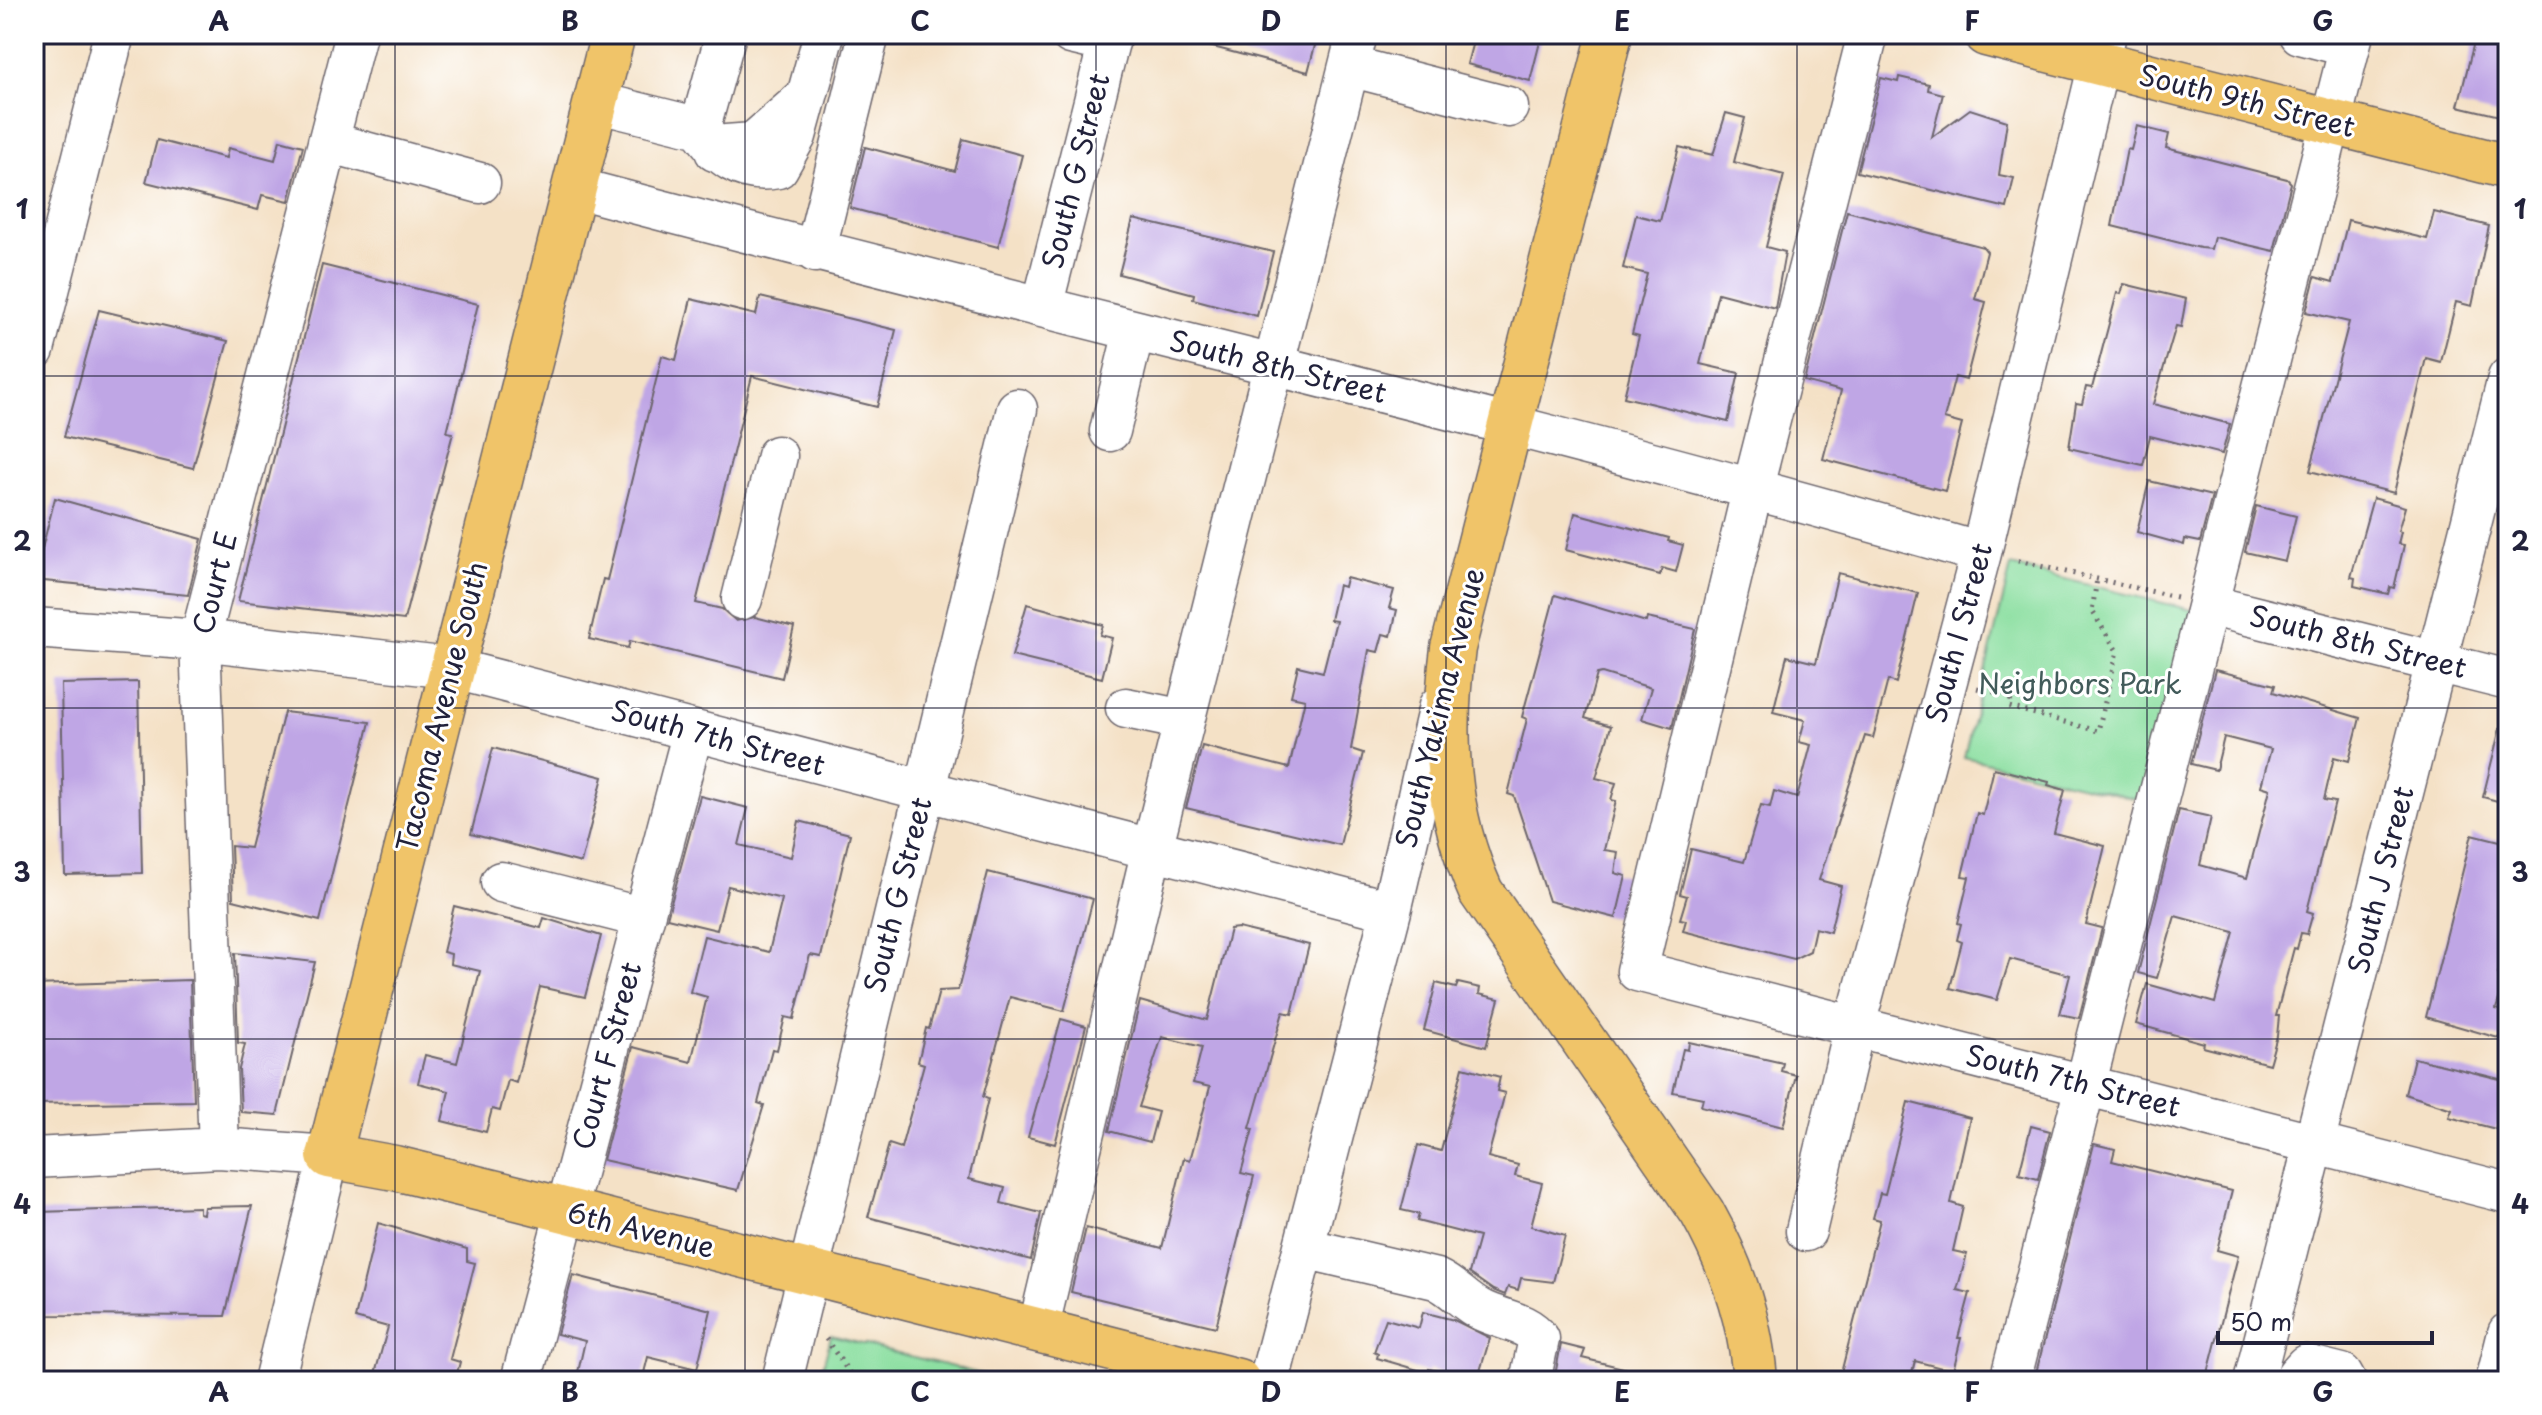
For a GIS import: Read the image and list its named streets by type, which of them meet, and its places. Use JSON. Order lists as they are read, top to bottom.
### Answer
{
  "streets": {
    "main road": [
      "South 9th Street",
      "Tacoma Avenue South",
      "South Yakima Avenue",
      "6th Avenue"
    ],
    "street": [
      "South G Street",
      "South 8th Street",
      "Court E",
      "South I Street",
      "South 7th Street",
      "South J Street",
      "Court F Street"
    ]
  },
  "crossings": [
    ["South 9th Street", "South I Street"],
    ["South G Street", "South 8th Street"],
    ["South G Street", "South 7th Street"],
    ["South G Street", "6th Avenue"],
    ["South 8th Street", "South I Street"],
    ["South 8th Street", "Tacoma Avenue South"],
    ["South 8th Street", "South Yakima Avenue"],
    ["South 8th Street", "South 7th Street"],
    ["South 8th Street", "South J Street"],
    ["Court E", "South 7th Street"],
    ["Court E", "6th Avenue"],
    ["South I Street", "South 7th Street"],
    ["Tacoma Avenue South", "South 7th Street"],
    ["Tacoma Avenue South", "6th Avenue"],
    ["South Yakima Avenue", "South 7th Street"],
    ["South 7th Street", "South J Street"],
    ["South 7th Street", "Court F Street"],
    ["Court F Street", "6th Avenue"]
  ],
  "parks": ["Neighbors Park"],
  "scale_bar": "50 m",
  "grid": {
    "columns": [
      "A",
      "B",
      "C",
      "D",
      "E",
      "F",
      "G"
    ],
    "rows": [
      "1",
      "2",
      "3",
      "4"
    ]
  }
}
